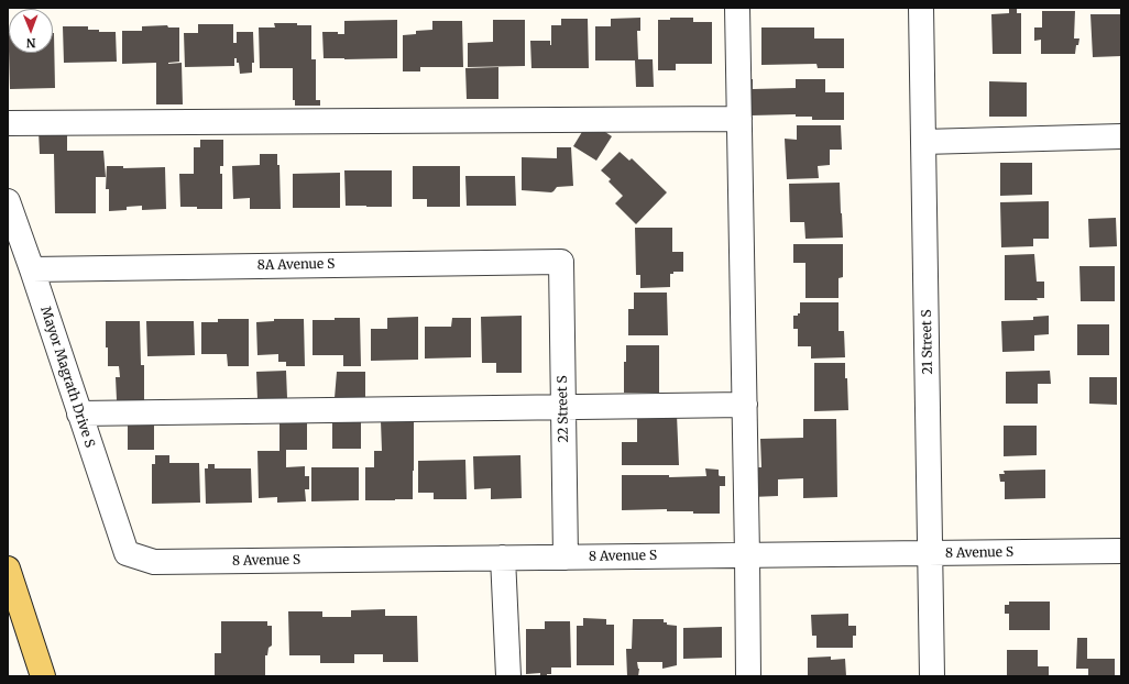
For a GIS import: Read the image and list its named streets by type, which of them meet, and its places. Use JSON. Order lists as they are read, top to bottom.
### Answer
{
  "streets": {
    "street": [
      "8A Avenue S",
      "21 Street S",
      "Mayor Magrath Drive S",
      "22 Street S",
      "8 Avenue S"
    ]
  },
  "crossings": [
    ["8A Avenue S", "Mayor Magrath Drive S"],
    ["8A Avenue S", "22 Street S"],
    ["21 Street S", "8 Avenue S"],
    ["Mayor Magrath Drive S", "8 Avenue S"],
    ["22 Street S", "8 Avenue S"]
  ],
  "north": "bottom"
}
